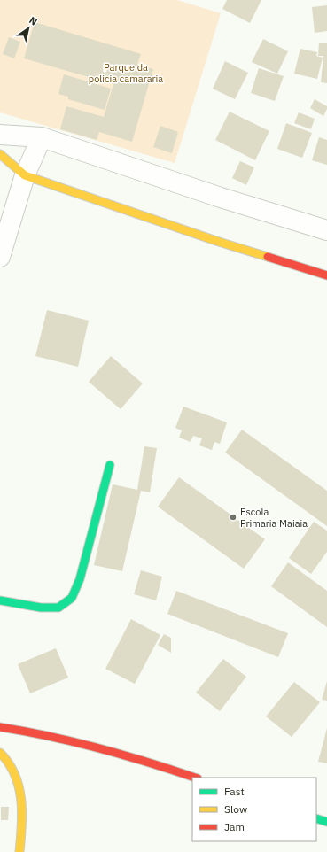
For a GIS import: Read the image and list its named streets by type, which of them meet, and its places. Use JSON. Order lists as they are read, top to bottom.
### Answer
{
  "parks": ["Parque da policia camararia"],
  "places": ["Escola Primaria Maiaia"],
  "legend": ["Fast", "Slow", "Jam"],
  "north": "top right"
}
